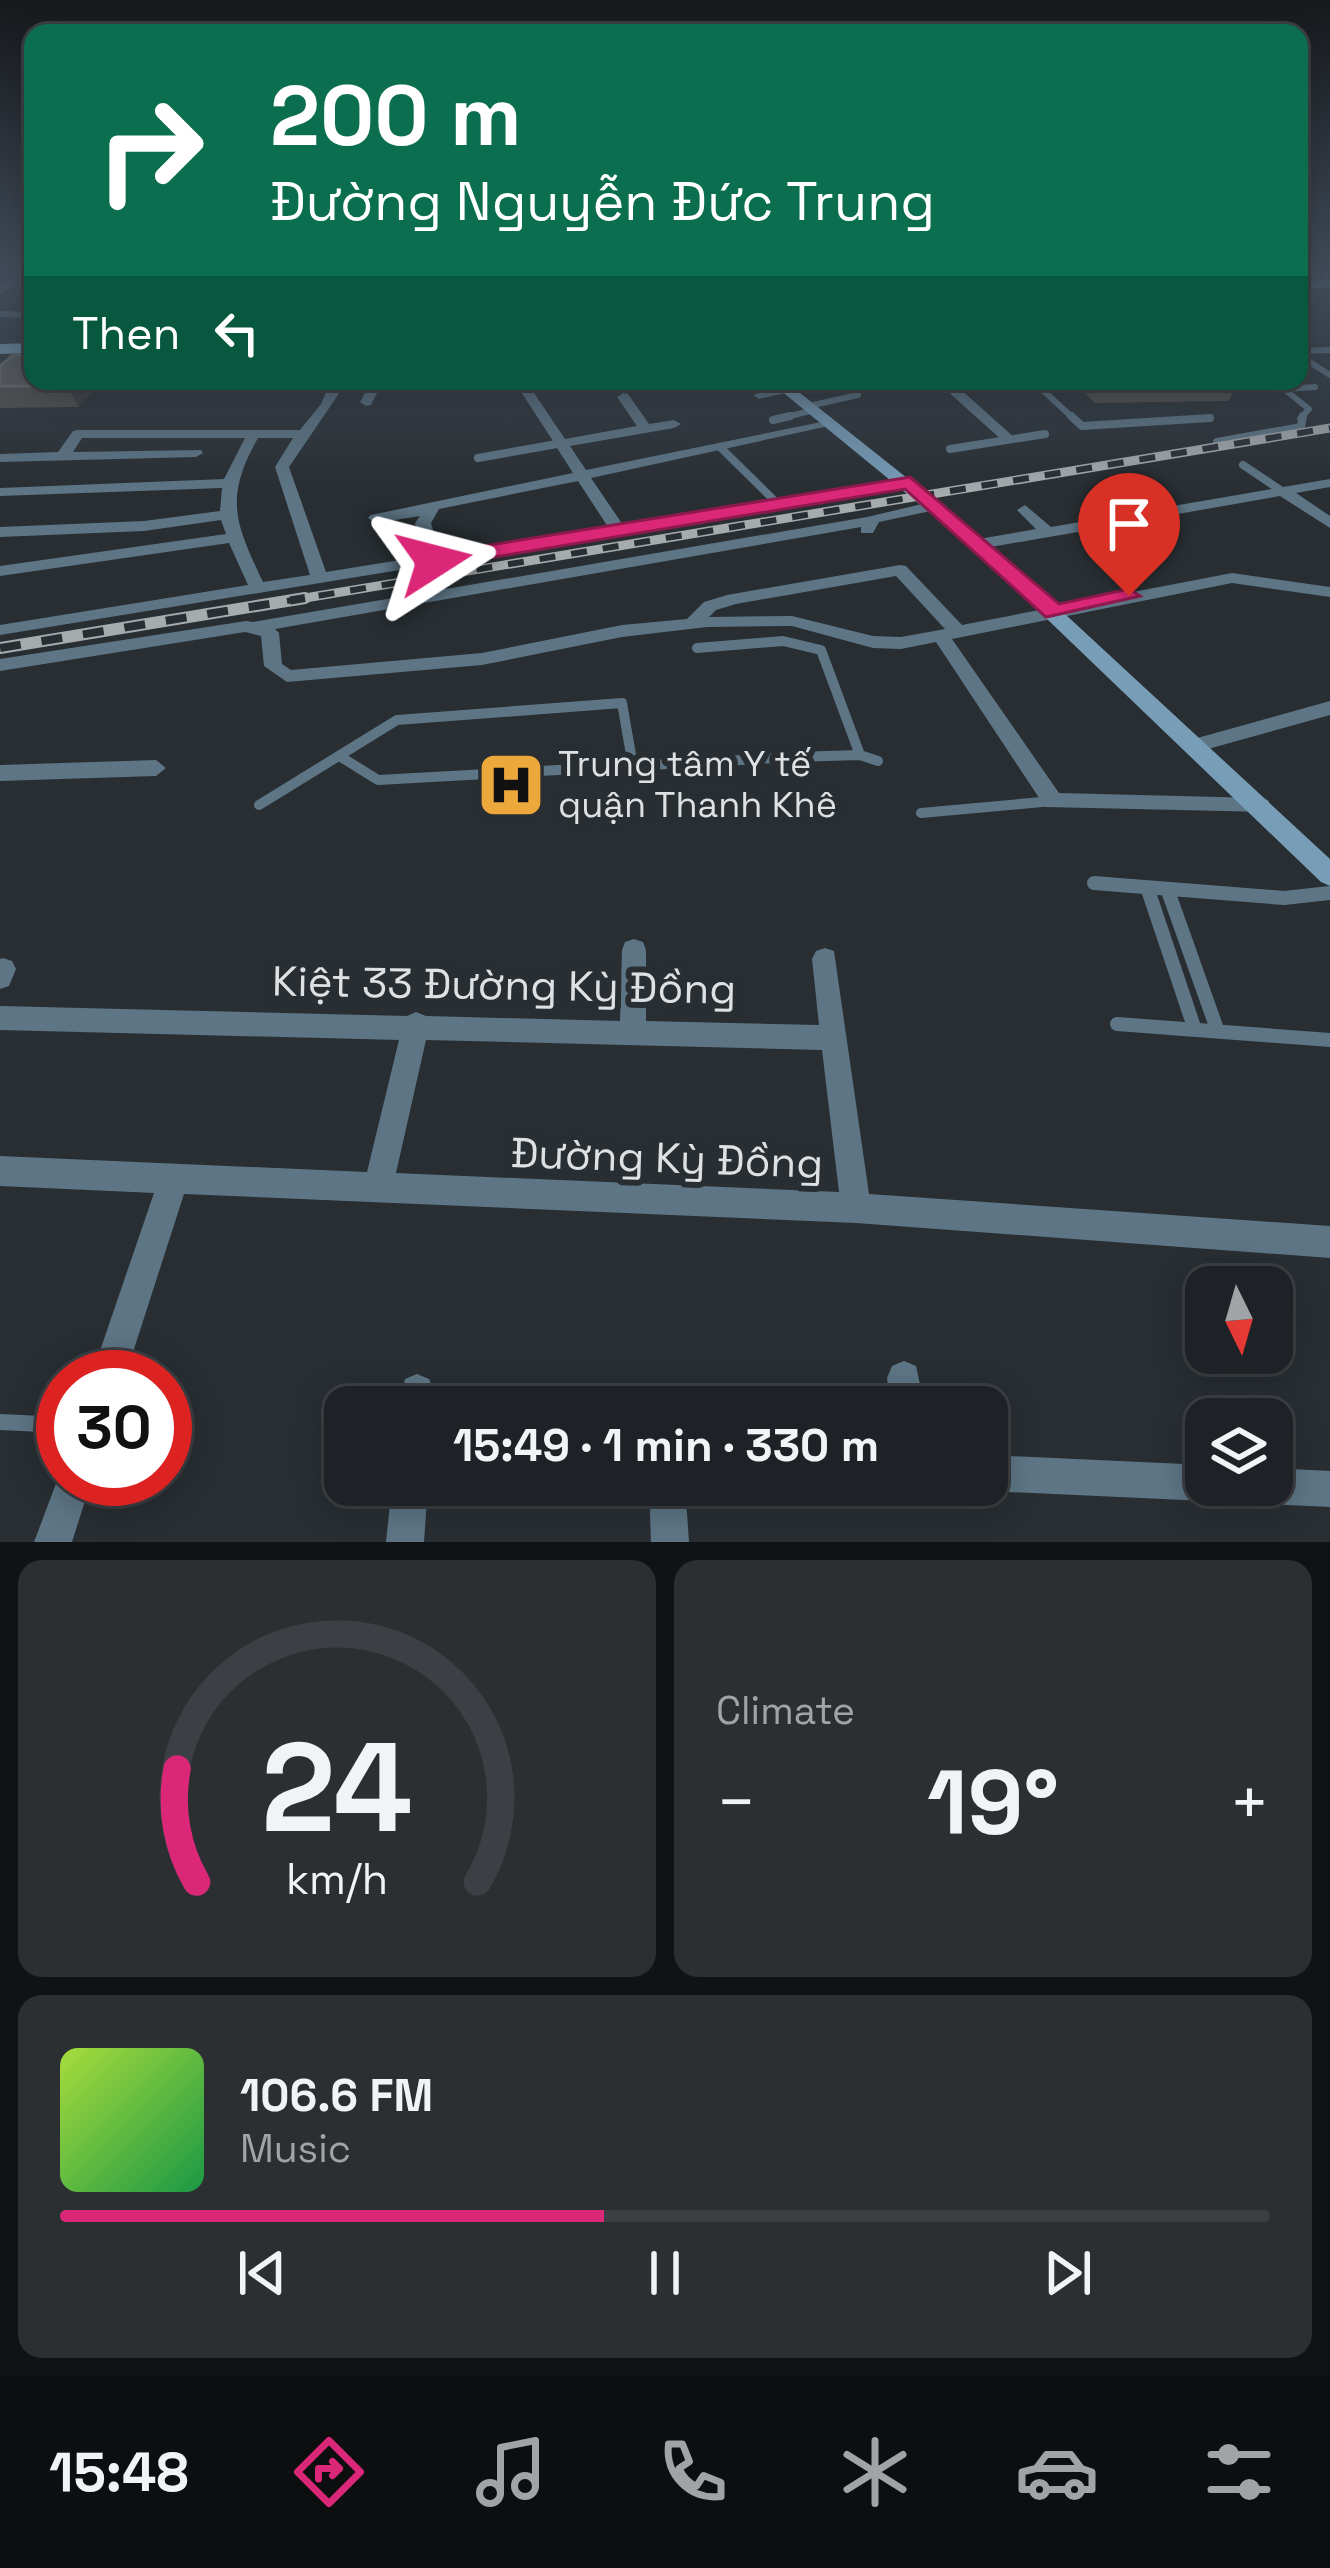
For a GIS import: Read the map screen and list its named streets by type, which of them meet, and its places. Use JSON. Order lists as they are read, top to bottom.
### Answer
{
  "streets": {
    "street": ["Kiệt 33 Đường Kỳ Đồng", "Đường Kỳ Đồng"]
  },
  "places": {
    "hospital": ["Trung tâm Y tế quận Thanh Khê"]
  },
  "north": "bottom",
  "page": {
    "turn": ["200 m", "Đường Nguyễn Đức Trung"],
    "then": "Then",
    "limit": "30",
    "trip": "15:49 · 1 min · 330 m",
    "tile": "Climate",
    "heat": ["−", "19°", "+"],
    "song": ["106.6 FM", "Music"],
    "tabs": "15:48",
    "gauge": ["24", "km/h"]
  }
}
